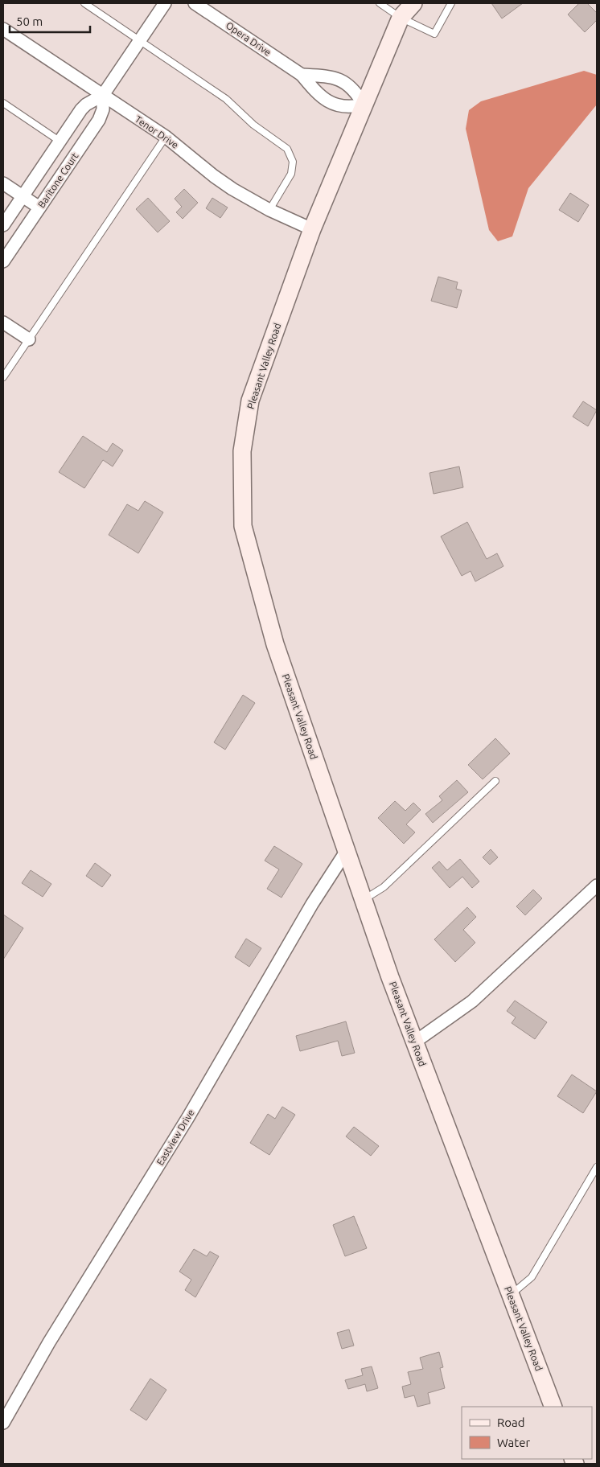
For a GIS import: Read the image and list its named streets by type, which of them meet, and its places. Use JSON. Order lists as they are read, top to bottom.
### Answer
{
  "streets": {
    "street": [
      "Opera Drive",
      "Tenor Drive",
      "Baritone Court",
      "Pleasant Valley Road",
      "Eastview Drive"
    ]
  },
  "crossings": [
    ["Opera Drive", "Pleasant Valley Road"],
    ["Tenor Drive", "Baritone Court"],
    ["Tenor Drive", "Pleasant Valley Road"],
    ["Pleasant Valley Road", "Eastview Drive"]
  ],
  "legend": ["Road", "Water"],
  "scale_bar": "50 m"
}
